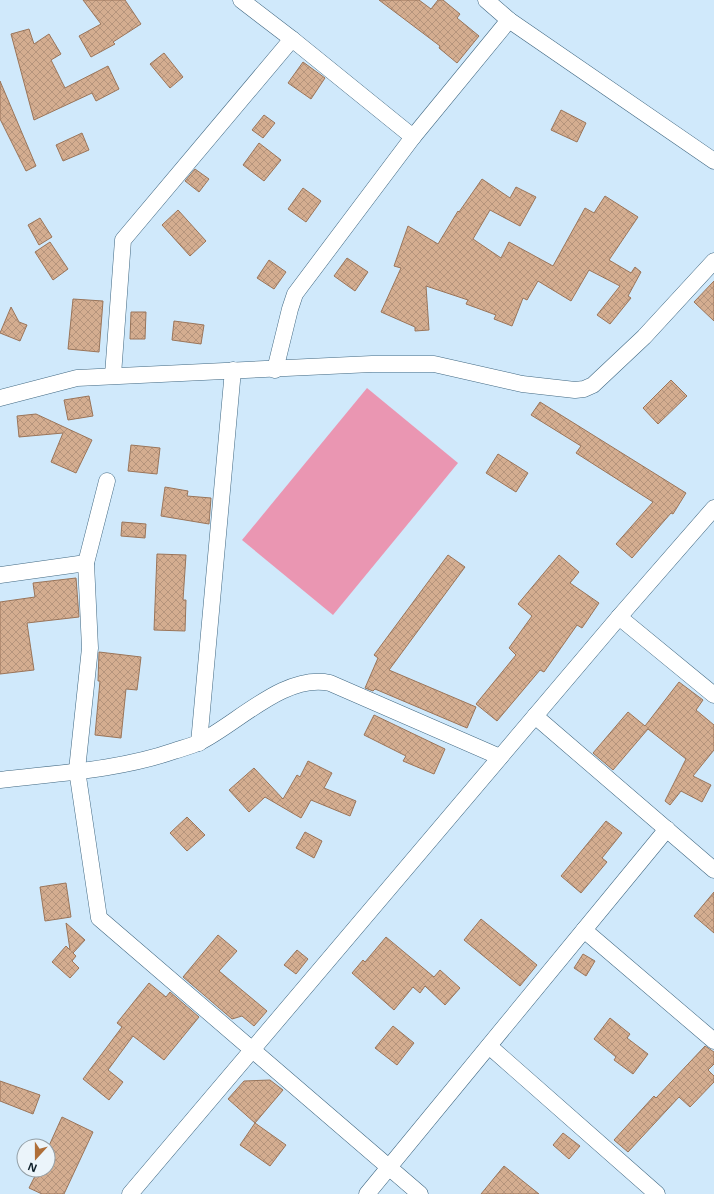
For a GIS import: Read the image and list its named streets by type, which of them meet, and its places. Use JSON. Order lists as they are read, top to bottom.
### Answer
{
  "north": "bottom"
}
